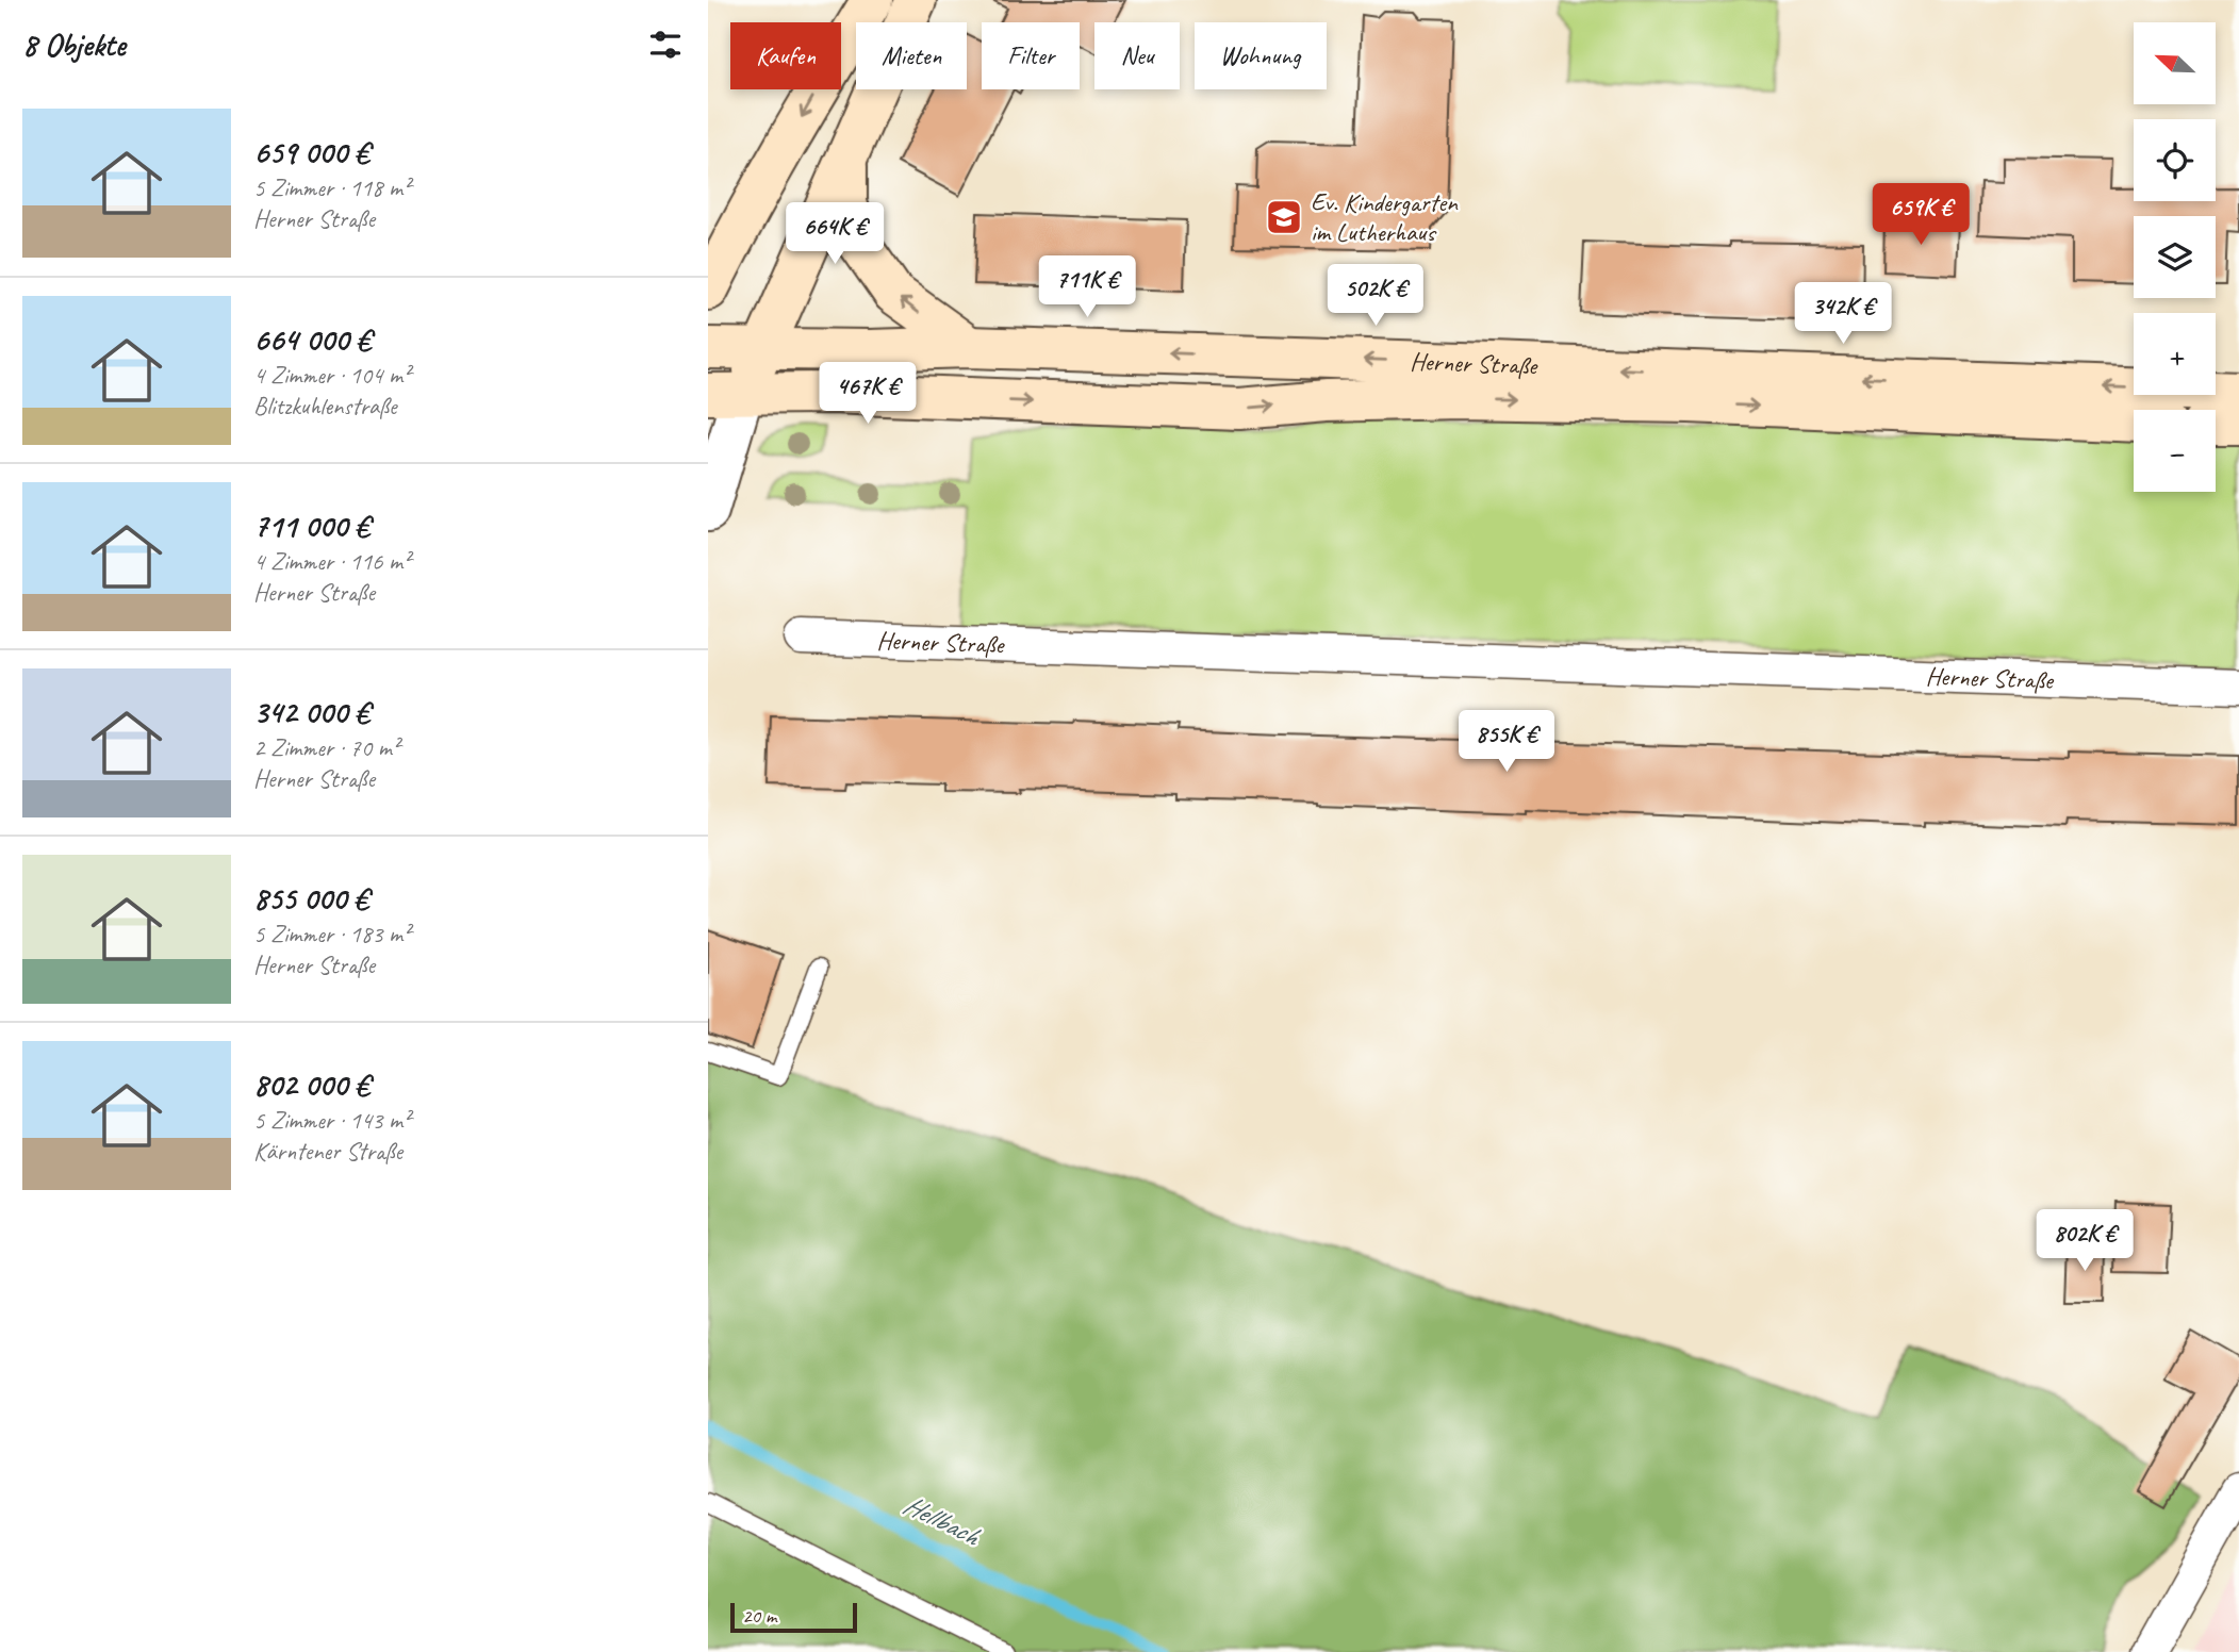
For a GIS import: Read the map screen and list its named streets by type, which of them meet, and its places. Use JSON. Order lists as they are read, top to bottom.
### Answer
{
  "streets": {
    "main road": ["Herner Straße"]
  },
  "water": ["Hellbach"],
  "places": {
    "school or university": ["Ev. Kindergarten im Lutherhaus"]
  },
  "scale_bar": "20 m",
  "north": "top left",
  "page": {
    "heading": "8 Objekte",
    "map_buttons": ["+", "−"],
    "chip": [
      "Kaufen",
      "Mieten",
      "Filter",
      "Neu",
      "Wohnung"
    ],
    "list": [
      {
        "name": "659 000 €",
        "note": "5 Zimmer · 118 m² · Herner Straße"
      },
      {
        "name": "664 000 €",
        "note": "4 Zimmer · 104 m² · Blitzkuhlenstraße"
      },
      {
        "name": "711 000 €",
        "note": "4 Zimmer · 116 m² · Herner Straße"
      },
      {
        "name": "342 000 €",
        "note": "2 Zimmer · 70 m² · Herner Straße"
      },
      {
        "name": "855 000 €",
        "note": "5 Zimmer · 183 m² · Herner Straße"
      },
      {
        "name": "802 000 €",
        "note": "5 Zimmer · 143 m² · Kärntener Straße"
      }
    ],
    "price": [
      "659K €",
      "664K €",
      "711K €",
      "502K €",
      "342K €",
      "467K €",
      "855K €",
      "802K €"
    ],
    "scale": "20 m"
  }
}
